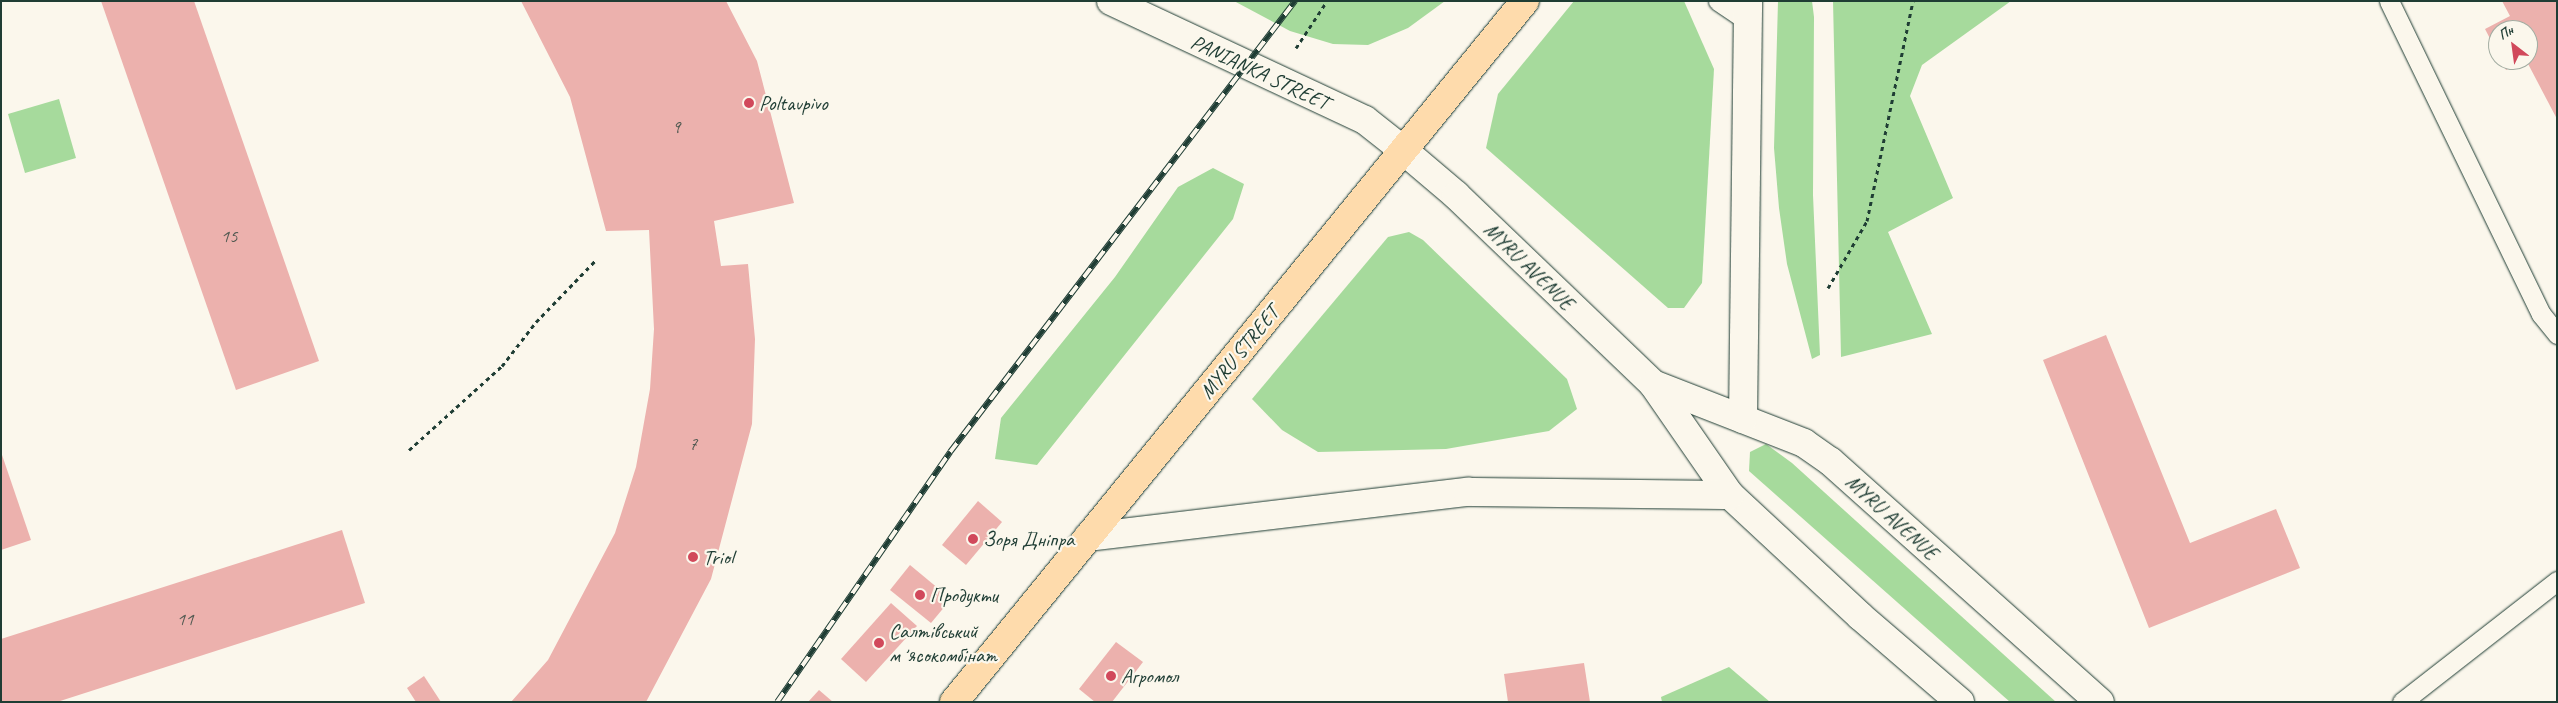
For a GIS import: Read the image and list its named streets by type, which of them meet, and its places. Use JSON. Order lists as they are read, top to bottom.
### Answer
{
  "streets": {
    "main road": ["PANIANKA STREET", "MYRU AVENUE", "MYRU STREET"]
  },
  "crossings": [
    ["PANIANKA STREET", "MYRU AVENUE"],
    ["PANIANKA STREET", "MYRU STREET"],
    ["MYRU AVENUE", "MYRU STREET"]
  ],
  "places": [
    "Poltavpivo",
    "Зоря Дніпра",
    "Triol",
    "Продукти",
    "Салтівський мʼясокомбінат",
    "Агромол"
  ],
  "house_numbers": [
    "9",
    "15",
    "7",
    "11"
  ],
  "north": "top left"
}
